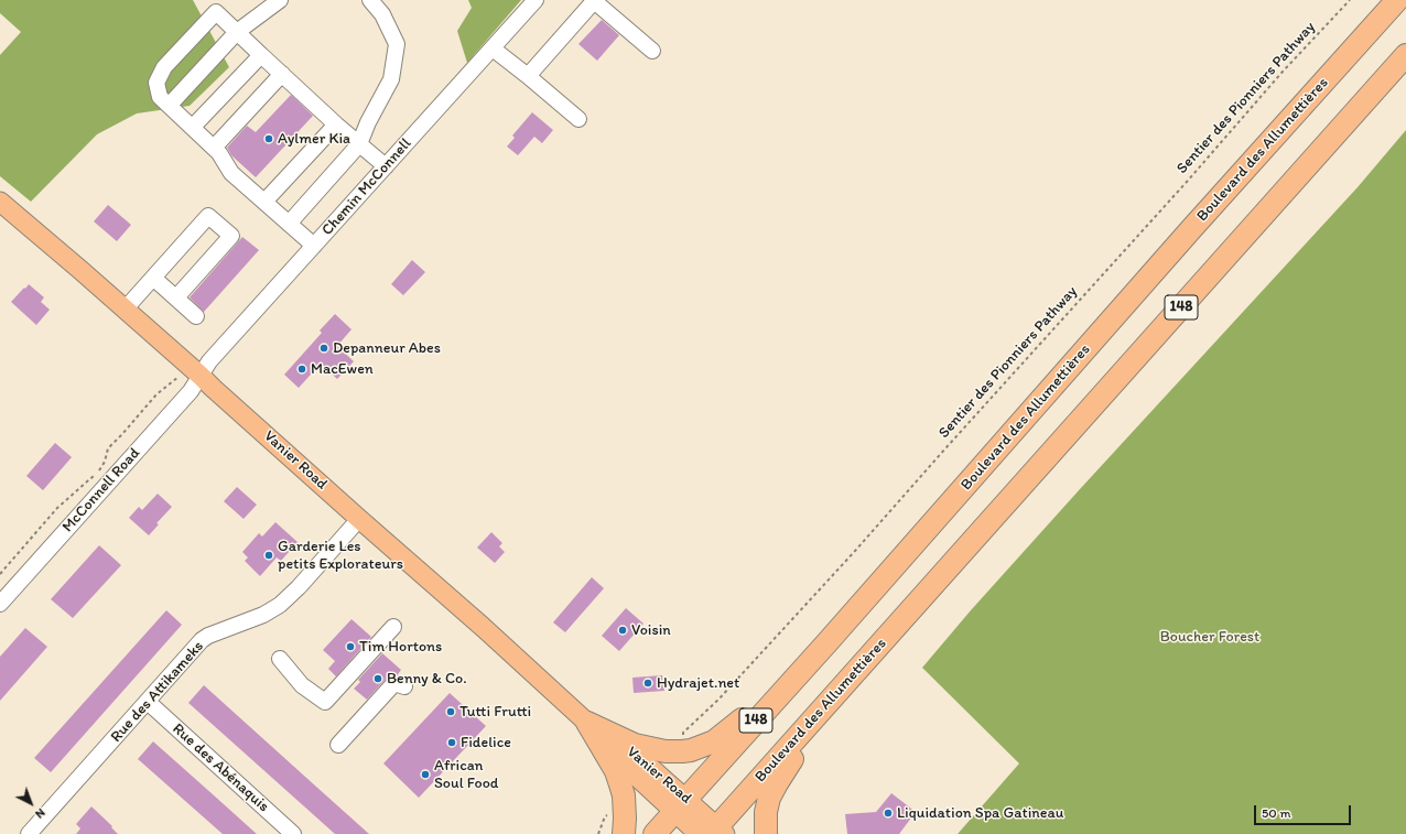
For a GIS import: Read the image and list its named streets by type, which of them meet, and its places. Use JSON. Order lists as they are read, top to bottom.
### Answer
{
  "streets": {
    "highway": ["Boulevard des Allumettières", "148"],
    "main road": ["Vanier Road"],
    "street": [
      "Chemin McConnell",
      "McConnell Road",
      "Rue des Attikameks",
      "Rue des Abénaquis"
    ],
    "path": ["Sentier des Pionniers Pathway"]
  },
  "crossings": [
    ["Boulevard des Allumettières", "Vanier Road"],
    ["Chemin McConnell", "Vanier Road"],
    ["Chemin McConnell", "McConnell Road"],
    ["Vanier Road", "McConnell Road"],
    ["Vanier Road", "Rue des Attikameks"],
    ["Rue des Attikameks", "Rue des Abénaquis"]
  ],
  "parks": ["Boucher Forest"],
  "places": [
    "Aylmer Kia",
    "Depanneur Abes",
    "MacEwen",
    "Garderie Les petits Explorateurs",
    "Voisin",
    "Tim Hortons",
    "Benny & Co.",
    "Hydrajet.net",
    "Tutti Frutti",
    "Fidelice",
    "African Soul Food",
    "Liquidation Spa Gatineau"
  ],
  "scale_bar": "50 m",
  "north": "bottom right"
}
